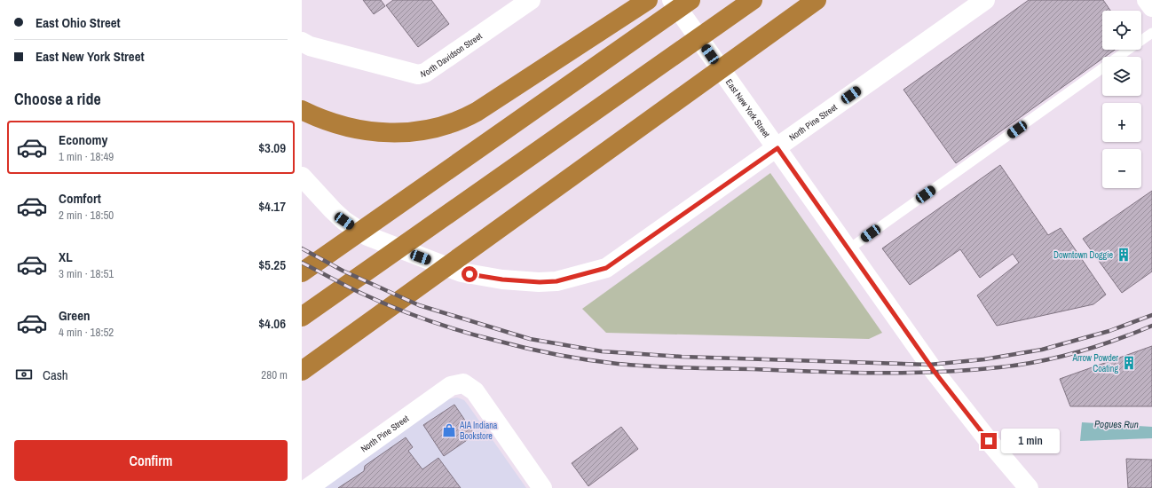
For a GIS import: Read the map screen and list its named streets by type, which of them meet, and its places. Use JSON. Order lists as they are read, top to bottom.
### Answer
{
  "streets": {
    "main road": ["North Davidson Street", "East New York Street", "North Pine Street"]
  },
  "crossings": [
    ["East New York Street", "North Pine Street"]
  ],
  "water": ["Pogues Run"],
  "places": {
    "building": ["Downtown Doggie", "Arrow Powder Coating"],
    "shop": ["AIA Indiana Bookstore"]
  },
  "page": {
    "banner": ["East Ohio Street", "East New York Street"],
    "map_buttons": ["+", "−"],
    "heading": "Choose a ride",
    "list": [
      {
        "name": "Economy",
        "note": "1 min · 18:49",
        "value": "$3.09"
      },
      {
        "name": "Comfort",
        "note": "2 min · 18:50",
        "value": "$4.17"
      },
      {
        "name": "XL",
        "note": "3 min · 18:51",
        "value": "$5.25"
      },
      {
        "name": "Green",
        "note": "4 min · 18:52",
        "value": "$4.06"
      }
    ],
    "pay": ["Cash", "280 m"],
    "bubble": "1 min",
    "buttons": "Confirm"
  }
}
